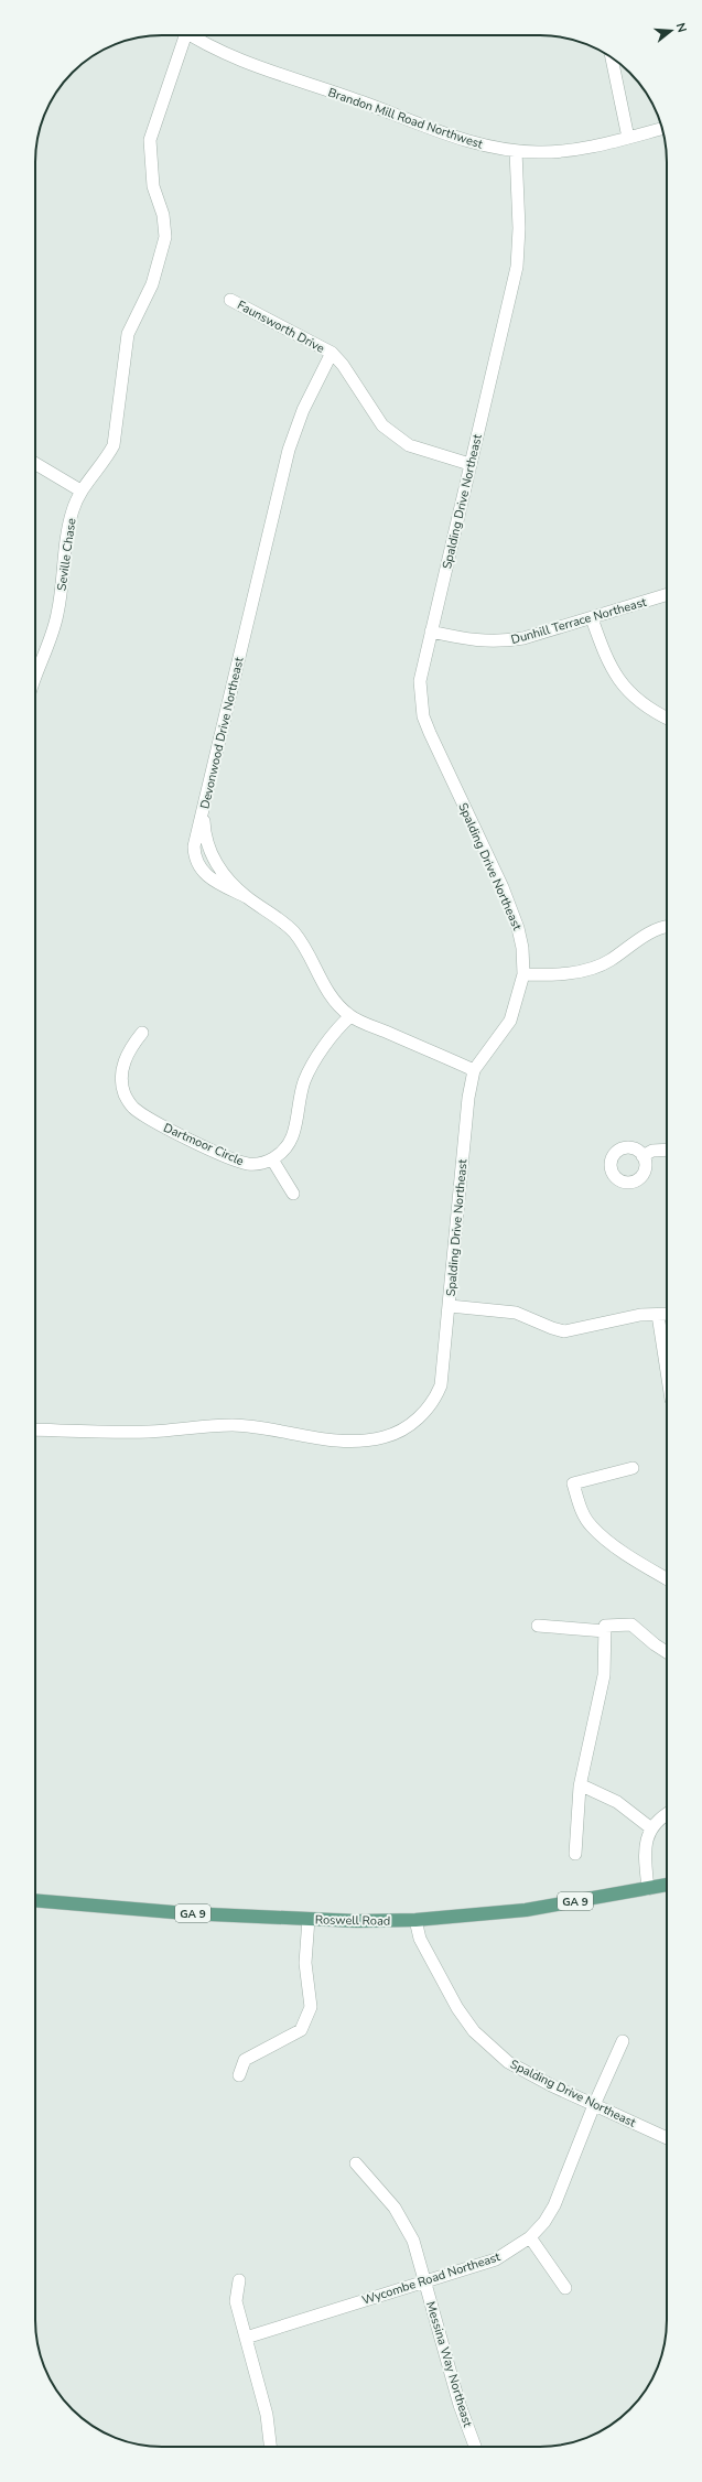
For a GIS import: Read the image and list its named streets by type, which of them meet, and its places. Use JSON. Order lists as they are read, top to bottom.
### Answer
{
  "streets": {
    "main road": ["GA 9", "Roswell Road"],
    "street": [
      "Brandon Mill Road Northwest",
      "Faunsworth Drive",
      "Spalding Drive Northeast",
      "Seville Chase",
      "Dunhill Terrace Northeast",
      "Devonwood Drive Northeast",
      "Dartmoor Circle",
      "Wycombe Road Northeast",
      "Messina Way Northeast"
    ]
  },
  "crossings": [
    ["Brandon Mill Road Northwest", "Spalding Drive Northeast"],
    ["Faunsworth Drive", "Spalding Drive Northeast"],
    ["Faunsworth Drive", "Devonwood Drive Northeast"],
    ["Spalding Drive Northeast", "Dunhill Terrace Northeast"],
    ["Spalding Drive Northeast", "Devonwood Drive Northeast"],
    ["Spalding Drive Northeast", "Roswell Road"],
    ["Spalding Drive Northeast", "Wycombe Road Northeast"],
    ["Wycombe Road Northeast", "Messina Way Northeast"]
  ],
  "north": "right"
}
